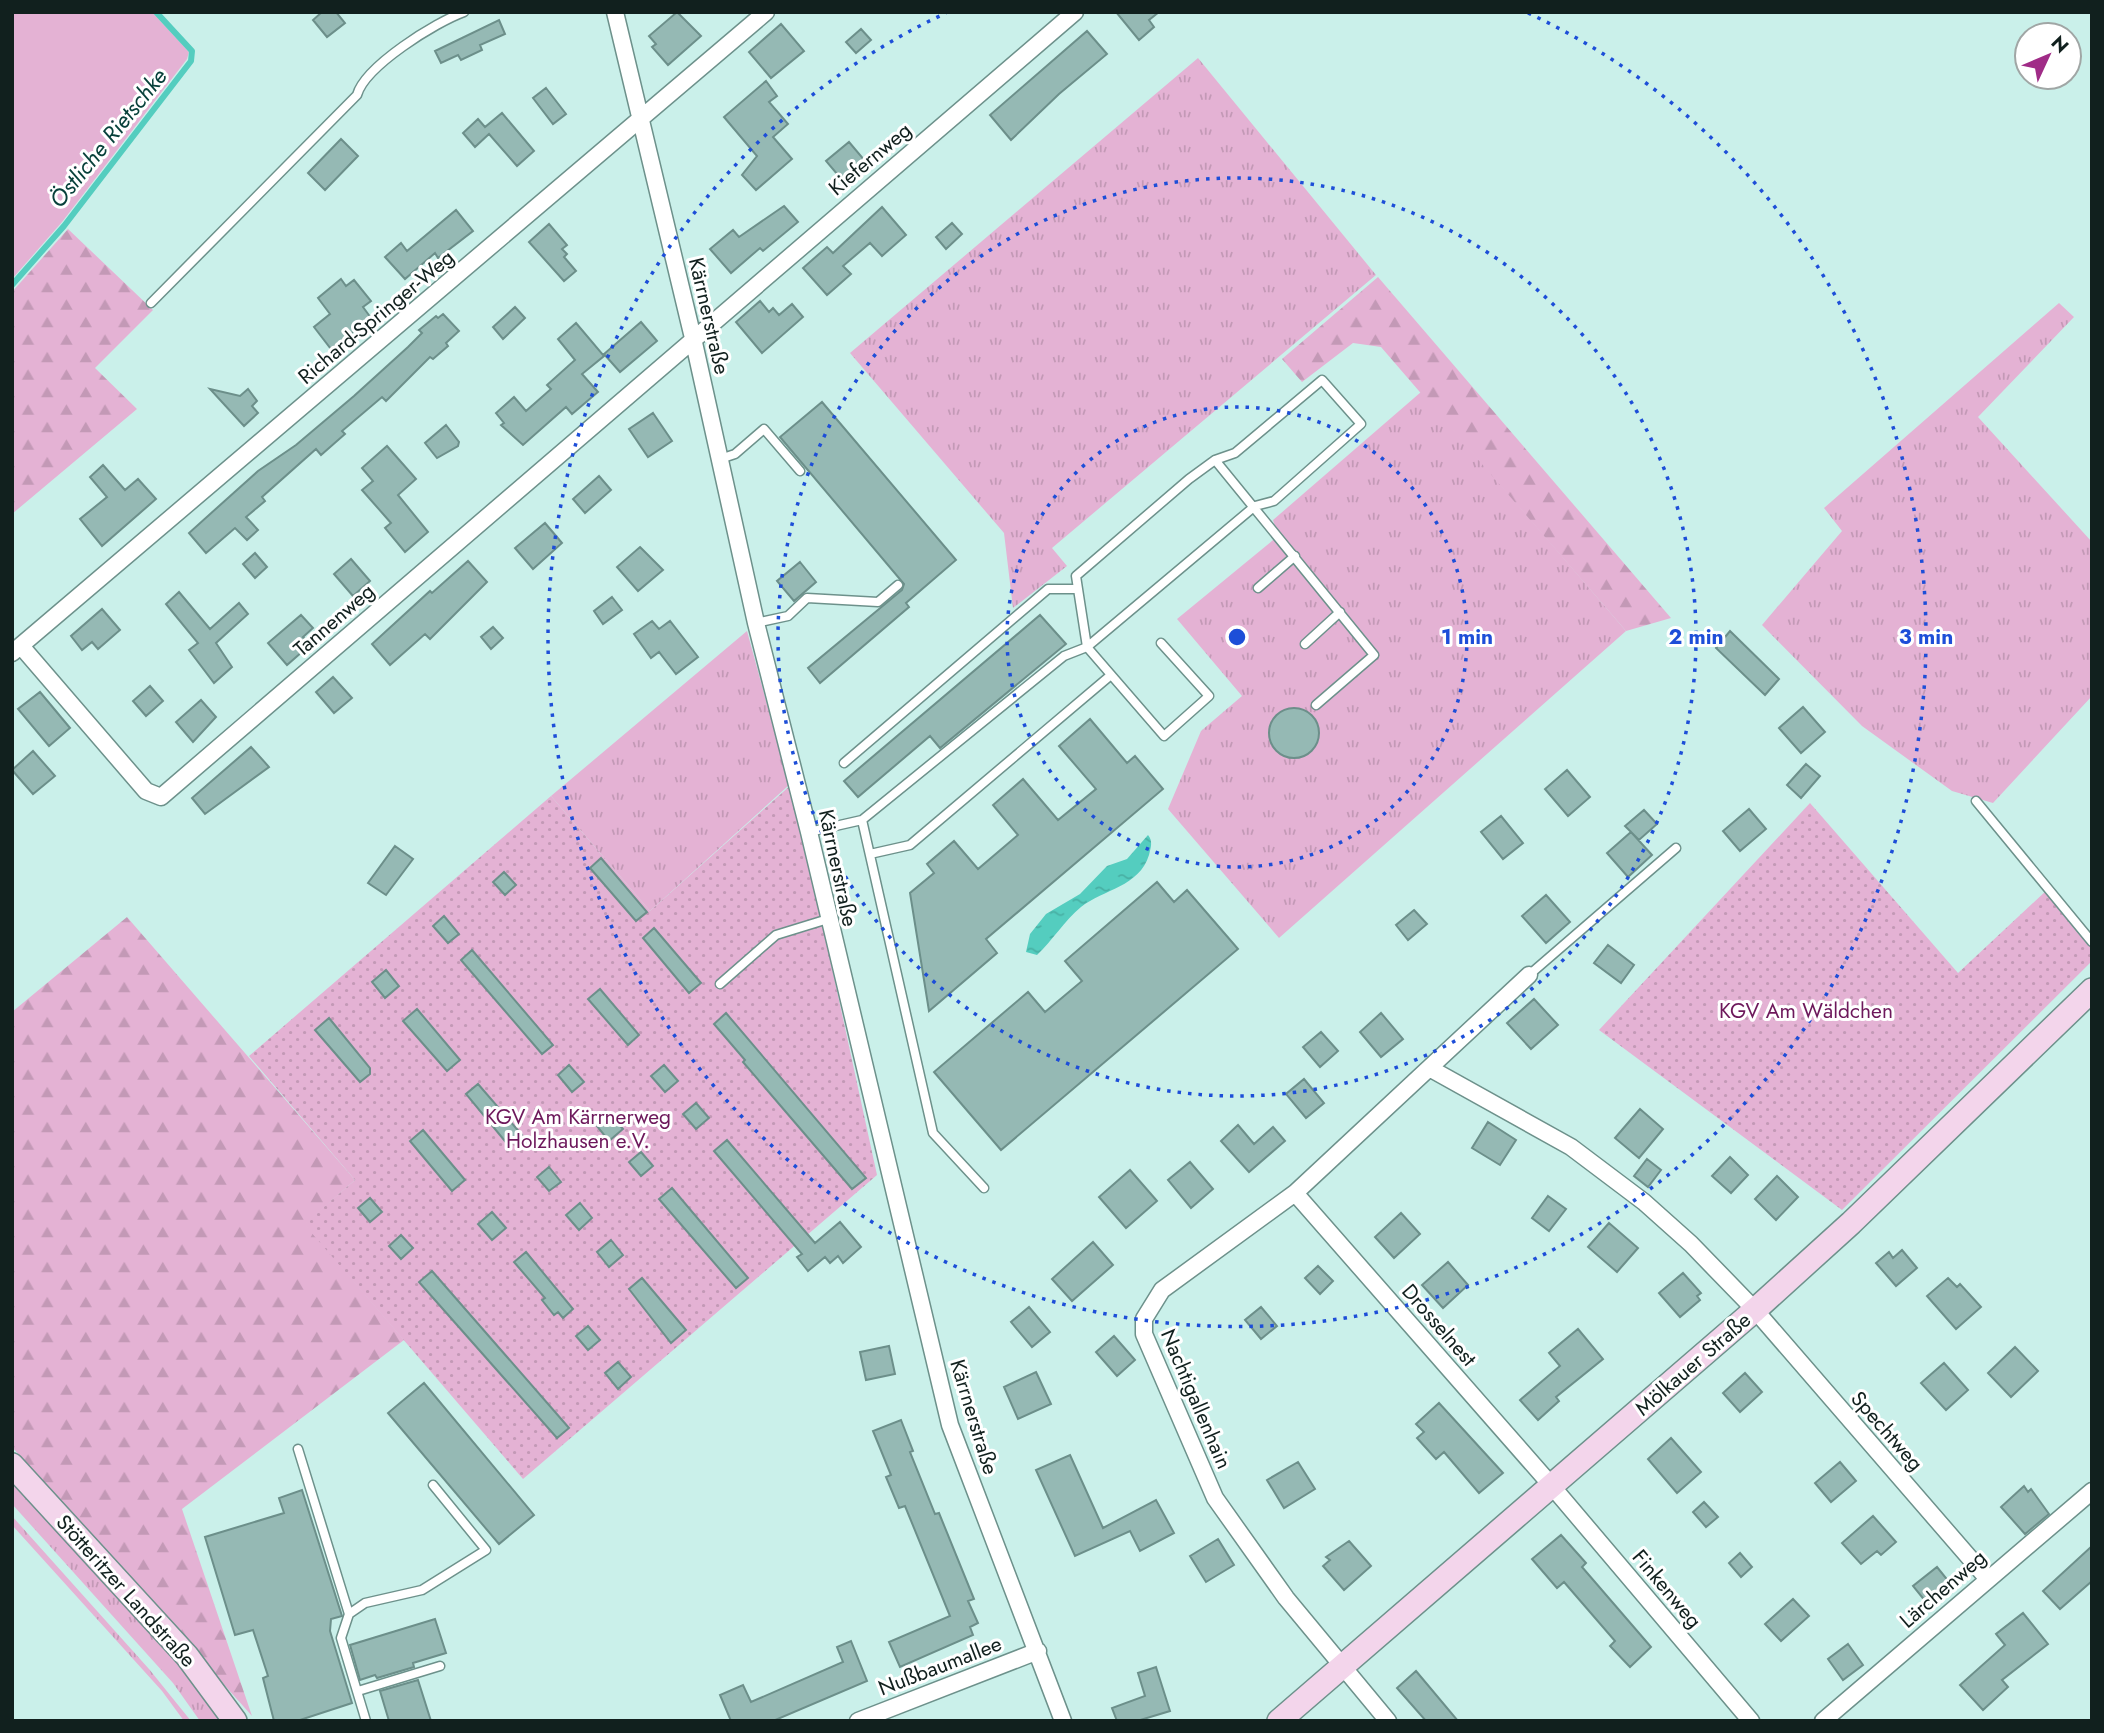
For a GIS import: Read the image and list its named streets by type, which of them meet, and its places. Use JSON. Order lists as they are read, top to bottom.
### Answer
{
  "streets": {
    "street": [
      "Kiefernweg",
      "Kärrnerstraße",
      "Richard-Springer-Weg",
      "Tannenweg",
      "Drosselnest",
      "Mölkauer Straße",
      "Nachtigallenhain",
      "Spechtweg",
      "Finkenweg",
      "Lärchenweg",
      "Stötteritzer Landstraße",
      "Nußbaumallee"
    ]
  },
  "crossings": [
    ["Kiefernweg", "Kärrnerstraße"],
    ["Kiefernweg", "Tannenweg"],
    ["Kärrnerstraße", "Richard-Springer-Weg"],
    ["Kärrnerstraße", "Tannenweg"],
    ["Kärrnerstraße", "Nußbaumallee"],
    ["Richard-Springer-Weg", "Tannenweg"],
    ["Drosselnest", "Mölkauer Straße"],
    ["Drosselnest", "Nachtigallenhain"],
    ["Drosselnest", "Finkenweg"],
    ["Mölkauer Straße", "Nachtigallenhain"],
    ["Mölkauer Straße", "Spechtweg"],
    ["Mölkauer Straße", "Finkenweg"],
    ["Spechtweg", "Lärchenweg"]
  ],
  "water": ["Östliche Rietschke"],
  "parks": ["KGV Am Wäldchen", "KGV Am Kärrnerweg Holzhausen e.V."],
  "north": "top right",
  "rings": ["1 min", "2 min", "3 min"]
}
